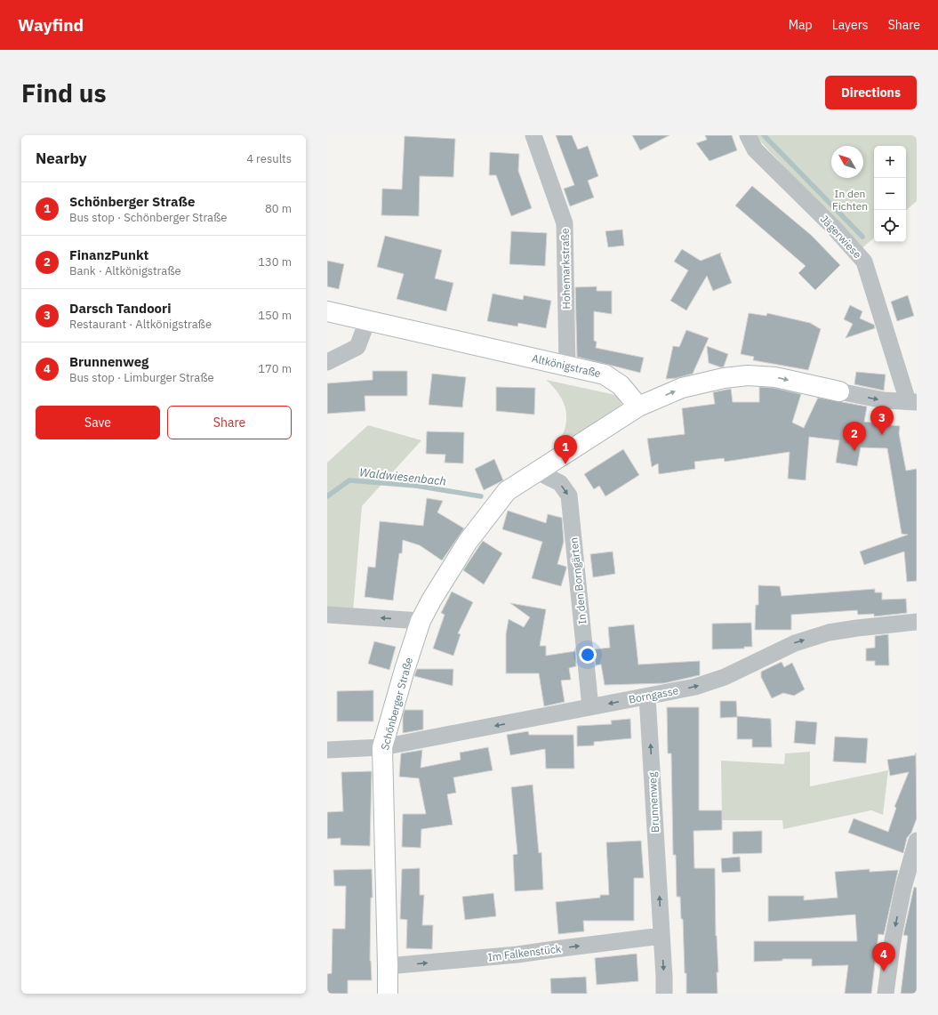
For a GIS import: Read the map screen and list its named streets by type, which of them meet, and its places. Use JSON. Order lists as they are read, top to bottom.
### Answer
{
  "streets": {
    "street": [
      "Jägerwiese",
      "Hohemarkstraße",
      "Altkönigstraße",
      "In den Borngärten",
      "Borngasse",
      "Schönberger Straße",
      "Brunnenweg",
      "Im Falkenstück"
    ]
  },
  "crossings": [
    ["Hohemarkstraße", "Altkönigstraße"],
    ["Altkönigstraße", "Schönberger Straße"],
    ["In den Borngärten", "Borngasse"],
    ["In den Borngärten", "Schönberger Straße"],
    ["Borngasse", "Schönberger Straße"],
    ["Borngasse", "Brunnenweg"],
    ["Schönberger Straße", "Im Falkenstück"],
    ["Brunnenweg", "Im Falkenstück"]
  ],
  "one_way": ["In den Borngärten", "Im Falkenstück"],
  "water": ["Waldwiesenbach"],
  "parks": ["In den Fichten"],
  "north": "top left",
  "page": {
    "header": "Wayfind",
    "nav": ["Map", "Layers", "Share"],
    "buttons": [
      "Directions",
      ["Save", "Share"]
    ],
    "title": "Find us",
    "heading": ["Nearby", "4 results"],
    "map_buttons": ["+", "−"],
    "list": [
      {
        "mark": "1",
        "name": "Schönberger Straße",
        "note": "Bus stop · Schönberger Straße",
        "value": "80 m"
      },
      {
        "mark": "2",
        "name": "FinanzPunkt",
        "note": "Bank · Altkönigstraße",
        "value": "130 m"
      },
      {
        "mark": "3",
        "name": "Darsch Tandoori",
        "note": "Restaurant · Altkönigstraße",
        "value": "150 m"
      },
      {
        "mark": "4",
        "name": "Brunnenweg",
        "note": "Bus stop · Limburger Straße",
        "value": "170 m"
      }
    ],
    "pins": [
      "3",
      "2",
      "1",
      "4"
    ]
  }
}
